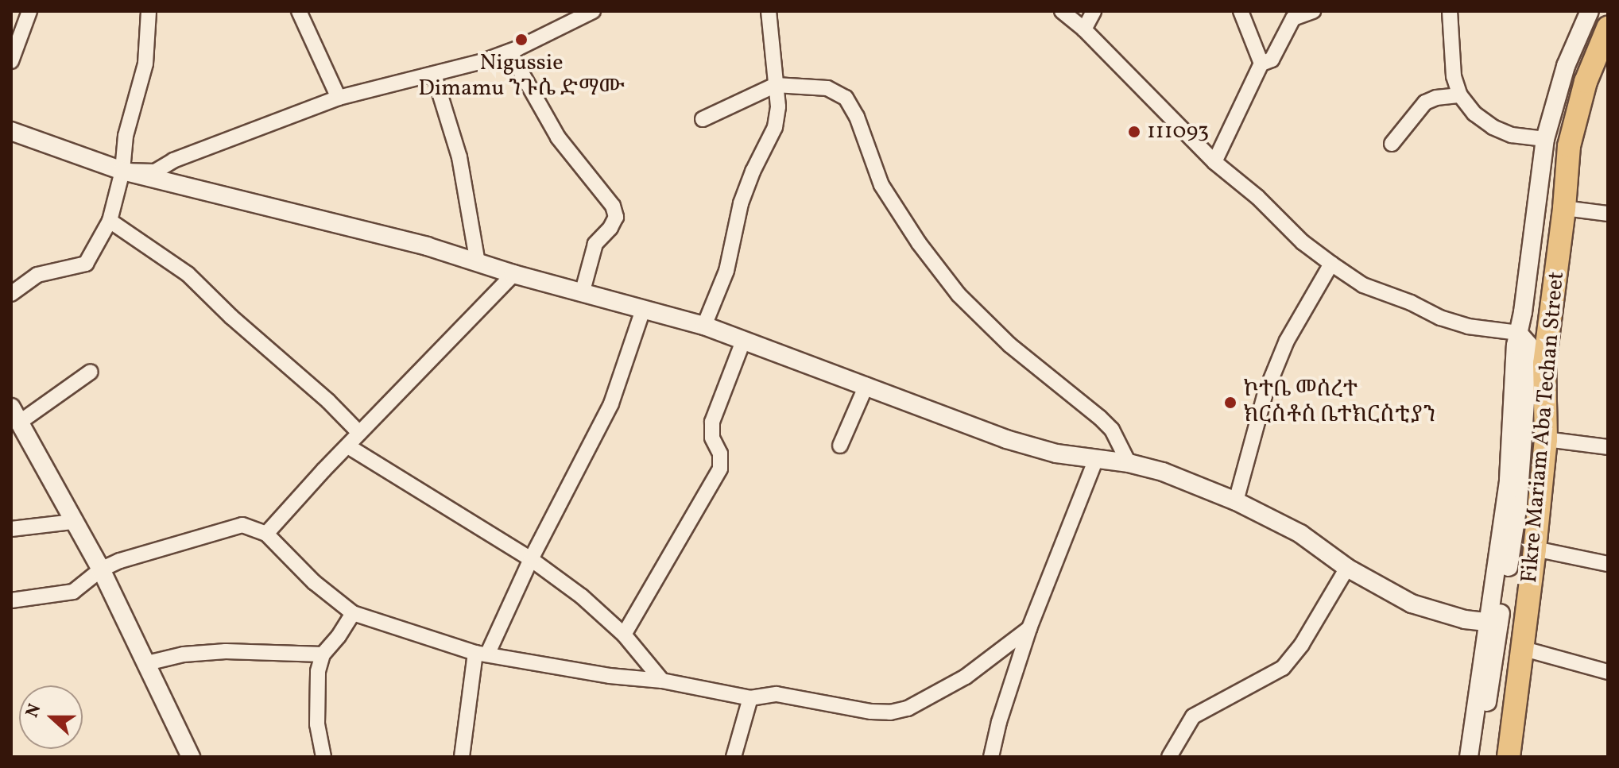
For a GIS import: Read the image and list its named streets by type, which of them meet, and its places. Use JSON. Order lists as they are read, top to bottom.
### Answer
{
  "streets": {
    "main road": ["Fikre Mariam Aba Techan Street"]
  },
  "places": ["Nigussie Dimamu ንጉሴ ድማሙ", "111093", "ኮተቤ መሰረተ ክርስቶስ ቤተክርስቲያን"],
  "north": "left"
}
